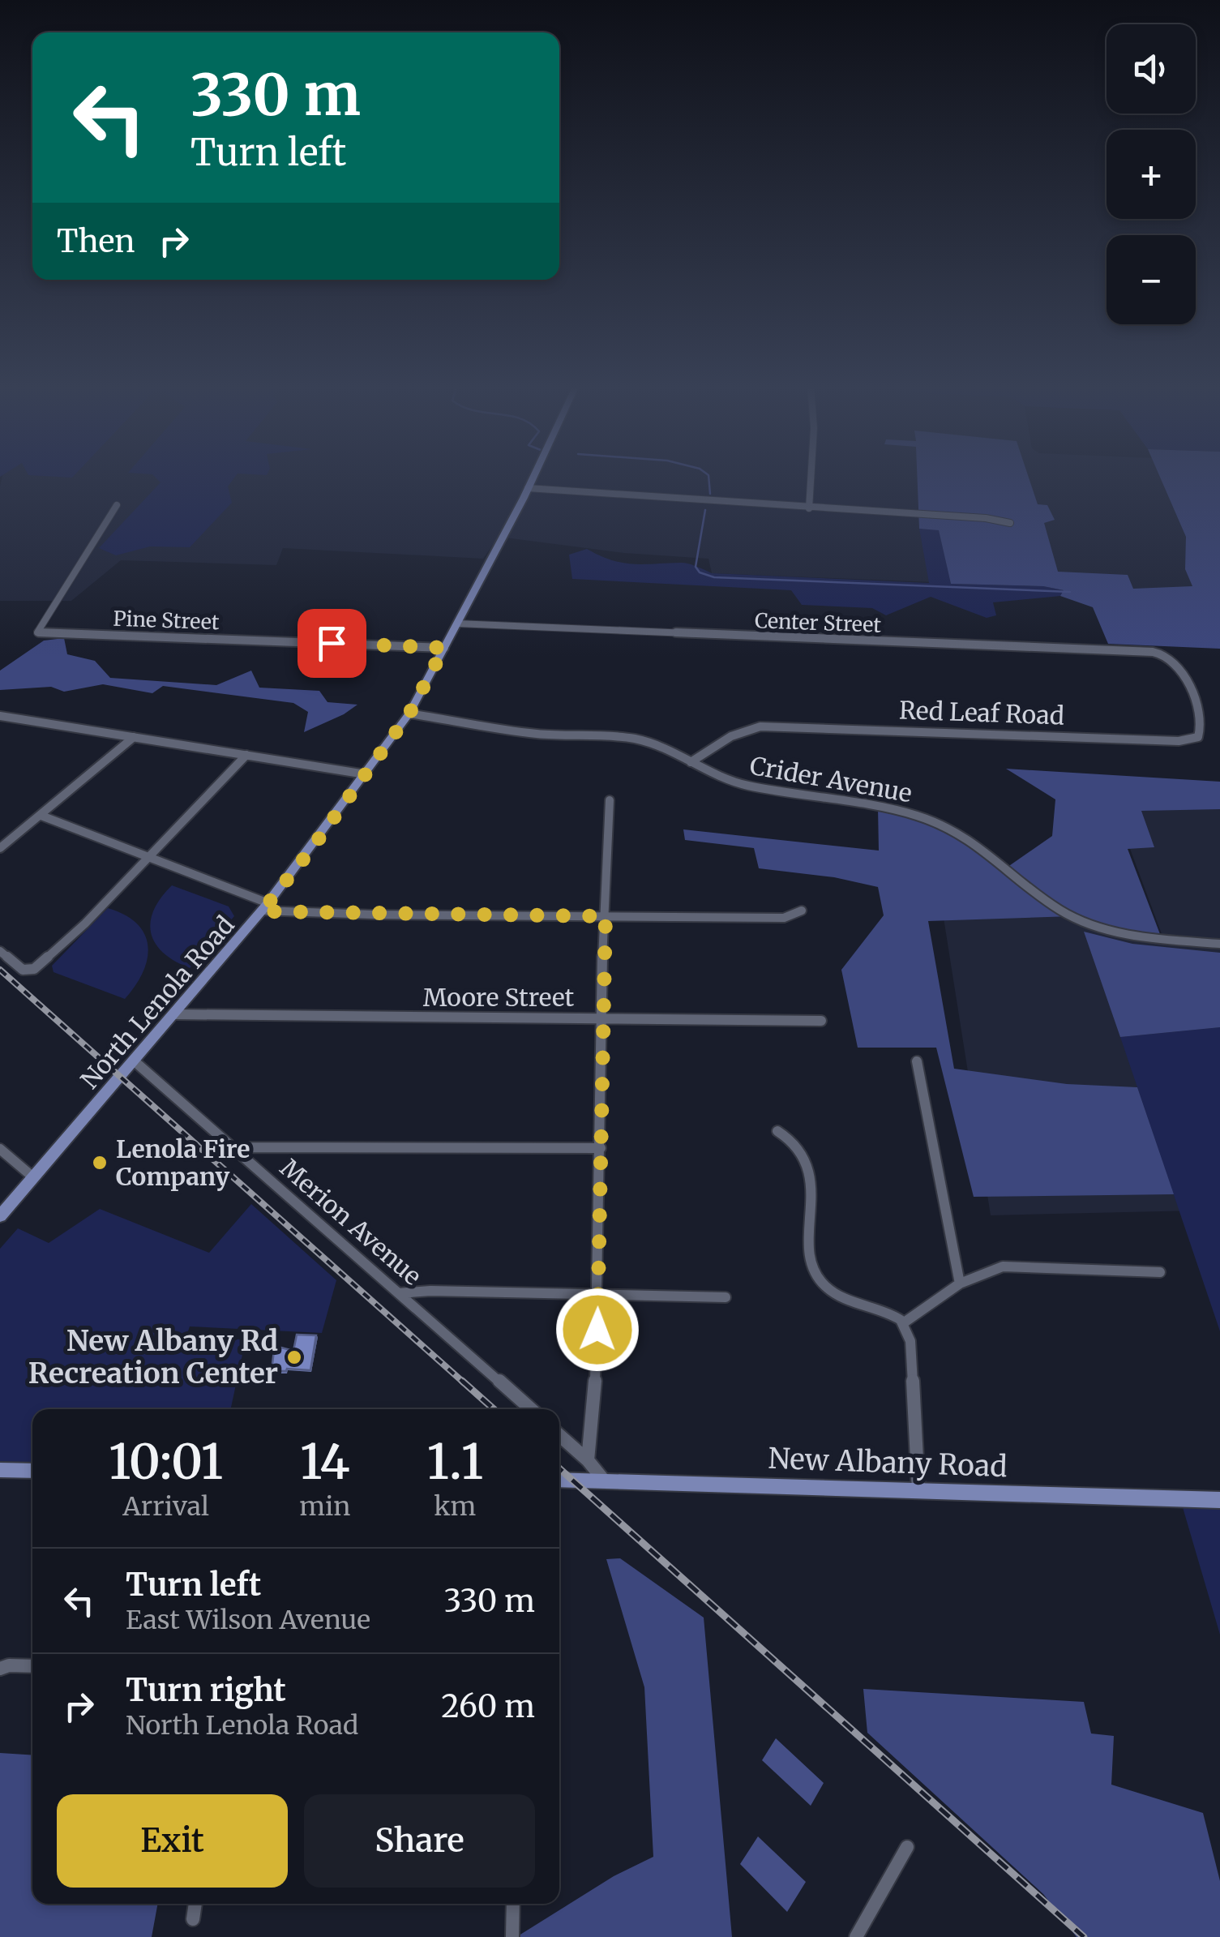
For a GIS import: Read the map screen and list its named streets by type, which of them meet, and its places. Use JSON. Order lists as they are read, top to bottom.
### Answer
{
  "streets": {
    "main road": ["North Lenola Road", "New Albany Road"],
    "street": [
      "Pine Street",
      "Center Street",
      "Red Leaf Road",
      "Crider Avenue",
      "Moore Street",
      "Merion Avenue"
    ]
  },
  "crossings": [
    ["Pine Street", "North Lenola Road"],
    ["Center Street", "Red Leaf Road"],
    ["Center Street", "North Lenola Road"],
    ["Red Leaf Road", "Crider Avenue"],
    ["Crider Avenue", "North Lenola Road"],
    ["Moore Street", "North Lenola Road"],
    ["North Lenola Road", "Merion Avenue"]
  ],
  "places": ["Lenola Fire Company", "New Albany Rd Recreation Center"],
  "page": {
    "map_buttons": ["+", "−"],
    "turn": ["330 m", "Turn left"],
    "then": "Then",
    "eta": [
      "10:01",
      "Arrival",
      "14",
      "min",
      "1.1",
      "km"
    ],
    "list": [
      {
        "name": "Turn left",
        "note": "East Wilson Avenue",
        "value": "330 m"
      },
      {
        "name": "Turn right",
        "note": "North Lenola Road",
        "value": "260 m"
      }
    ],
    "buttons": ["Exit", "Share"]
  }
}
